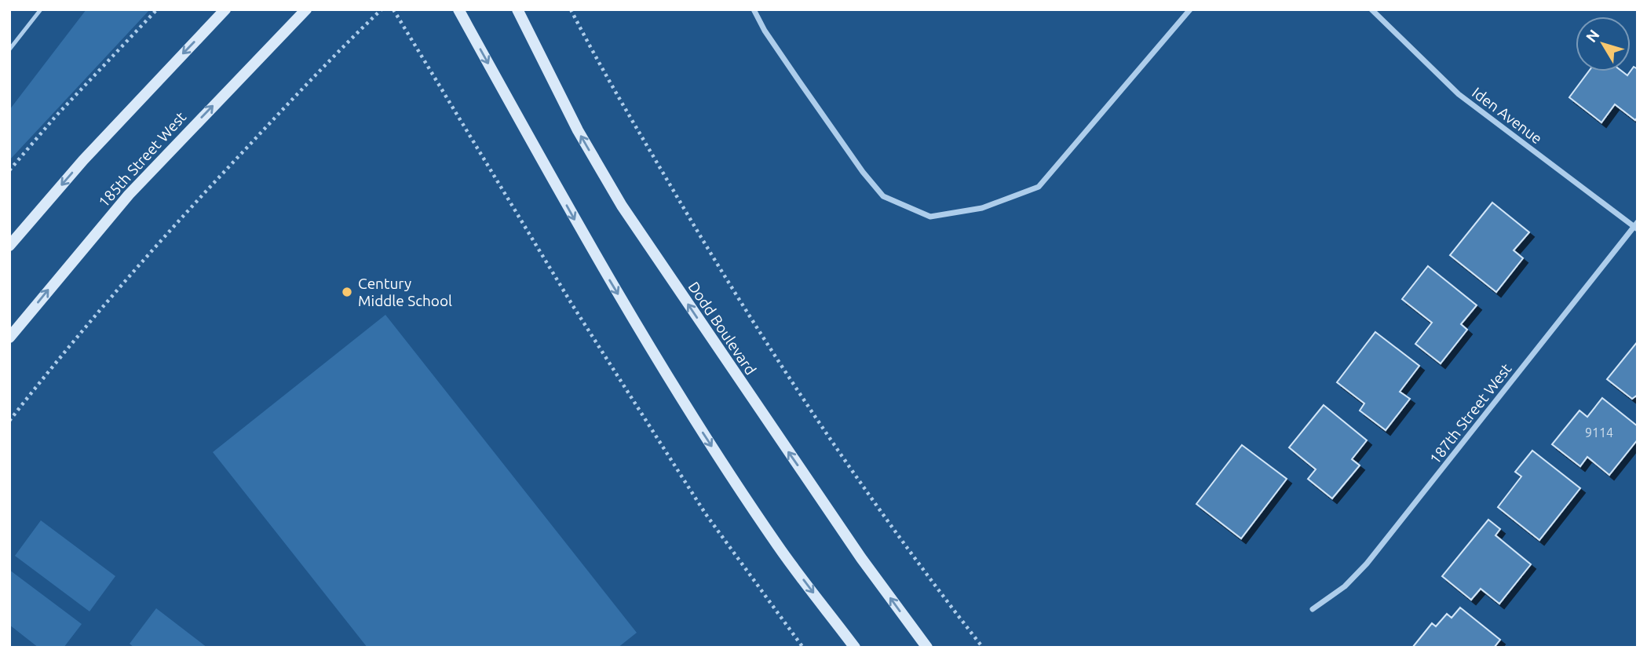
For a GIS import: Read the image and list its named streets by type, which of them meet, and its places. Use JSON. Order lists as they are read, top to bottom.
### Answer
{
  "streets": {
    "main road": ["185th Street West", "Dodd Boulevard"],
    "street": ["Iden Avenue", "187th Street West"]
  },
  "crossings": [
    ["Iden Avenue", "187th Street West"]
  ],
  "places": ["Century Middle School"],
  "house_numbers": ["9114"],
  "north": "top left"
}
